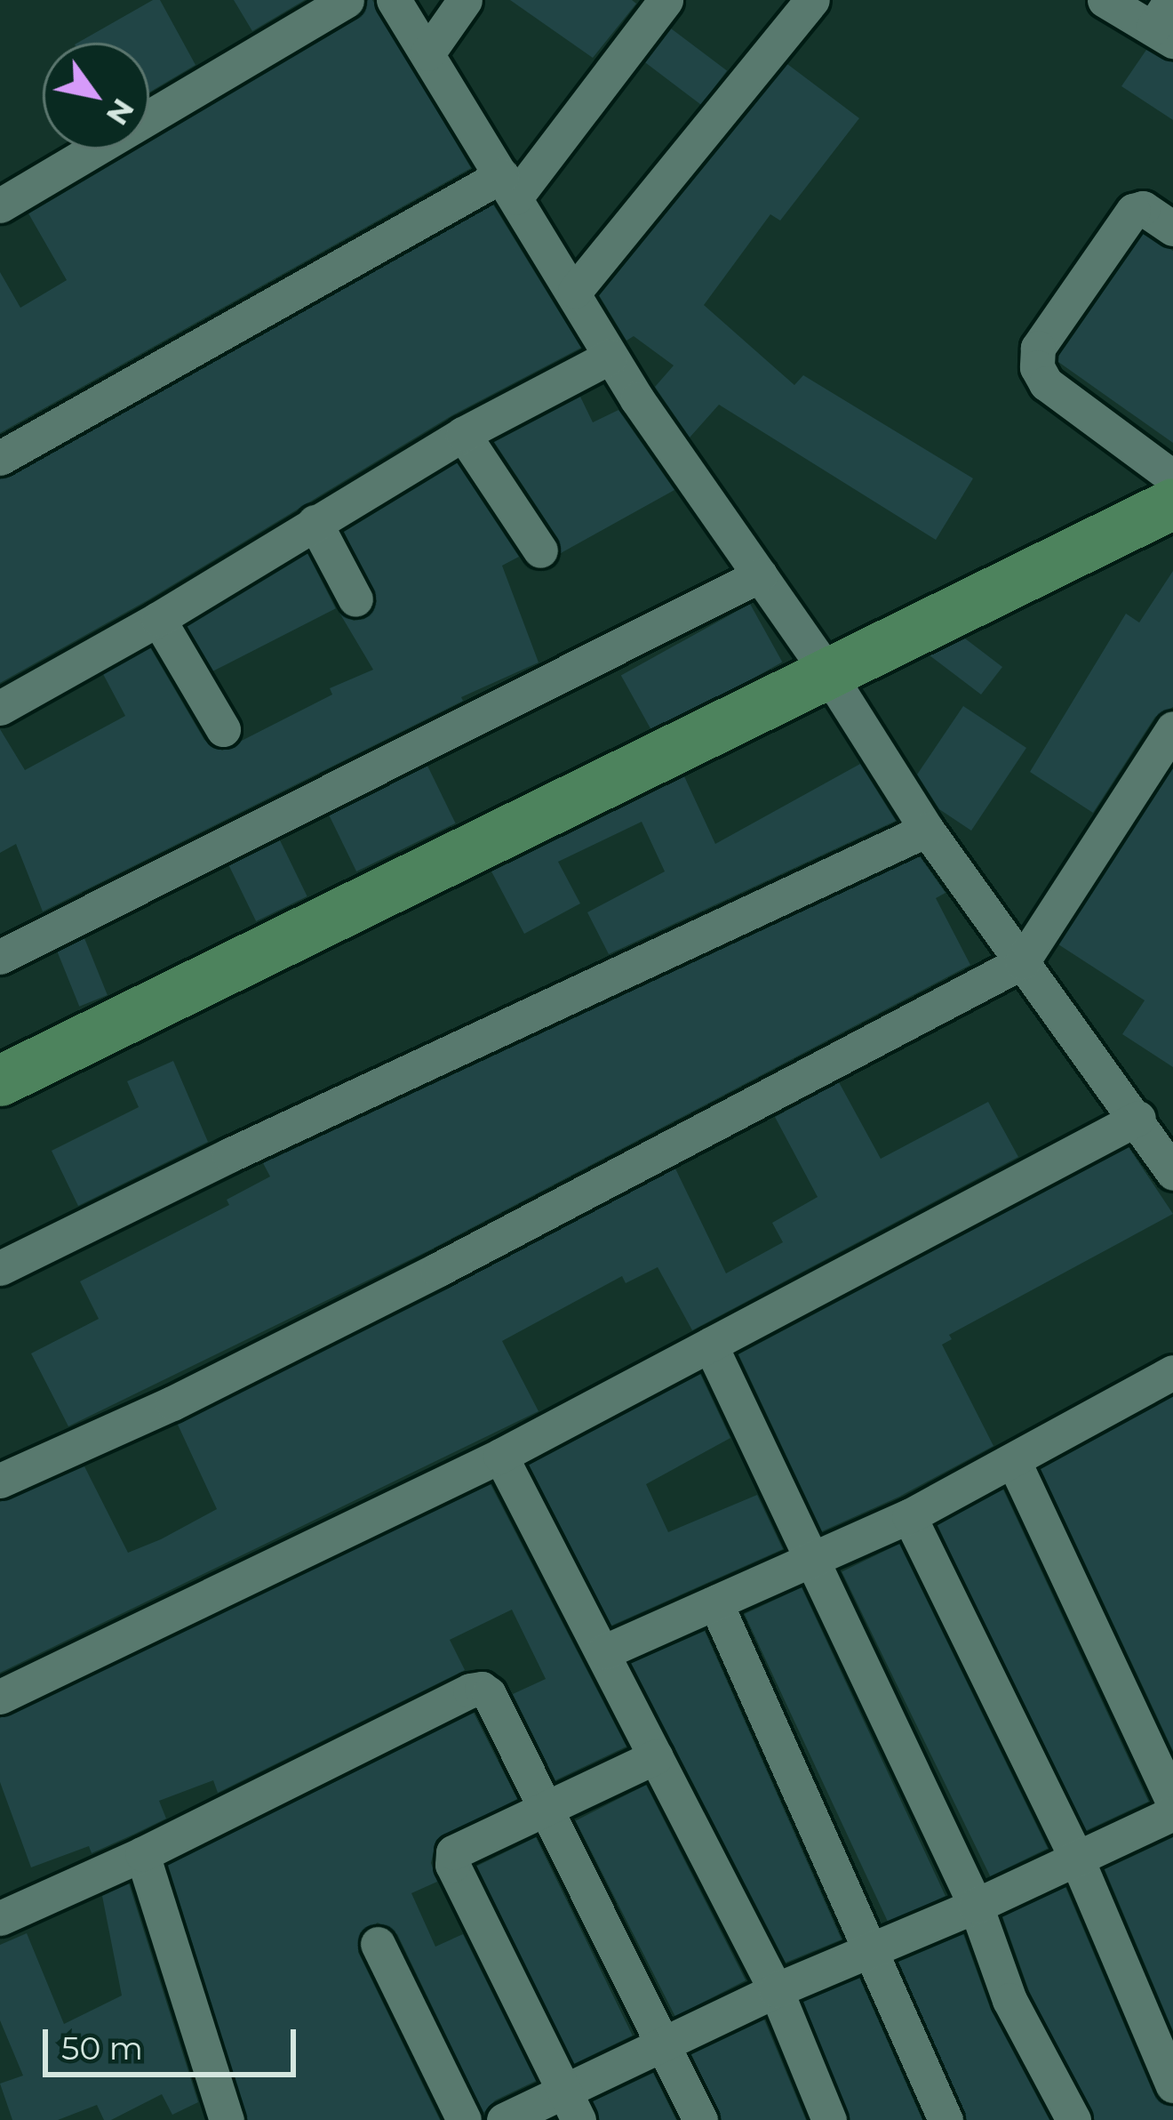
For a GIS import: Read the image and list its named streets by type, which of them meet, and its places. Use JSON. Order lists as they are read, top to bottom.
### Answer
{
  "scale_bar": "50 m",
  "north": "bottom right"
}
